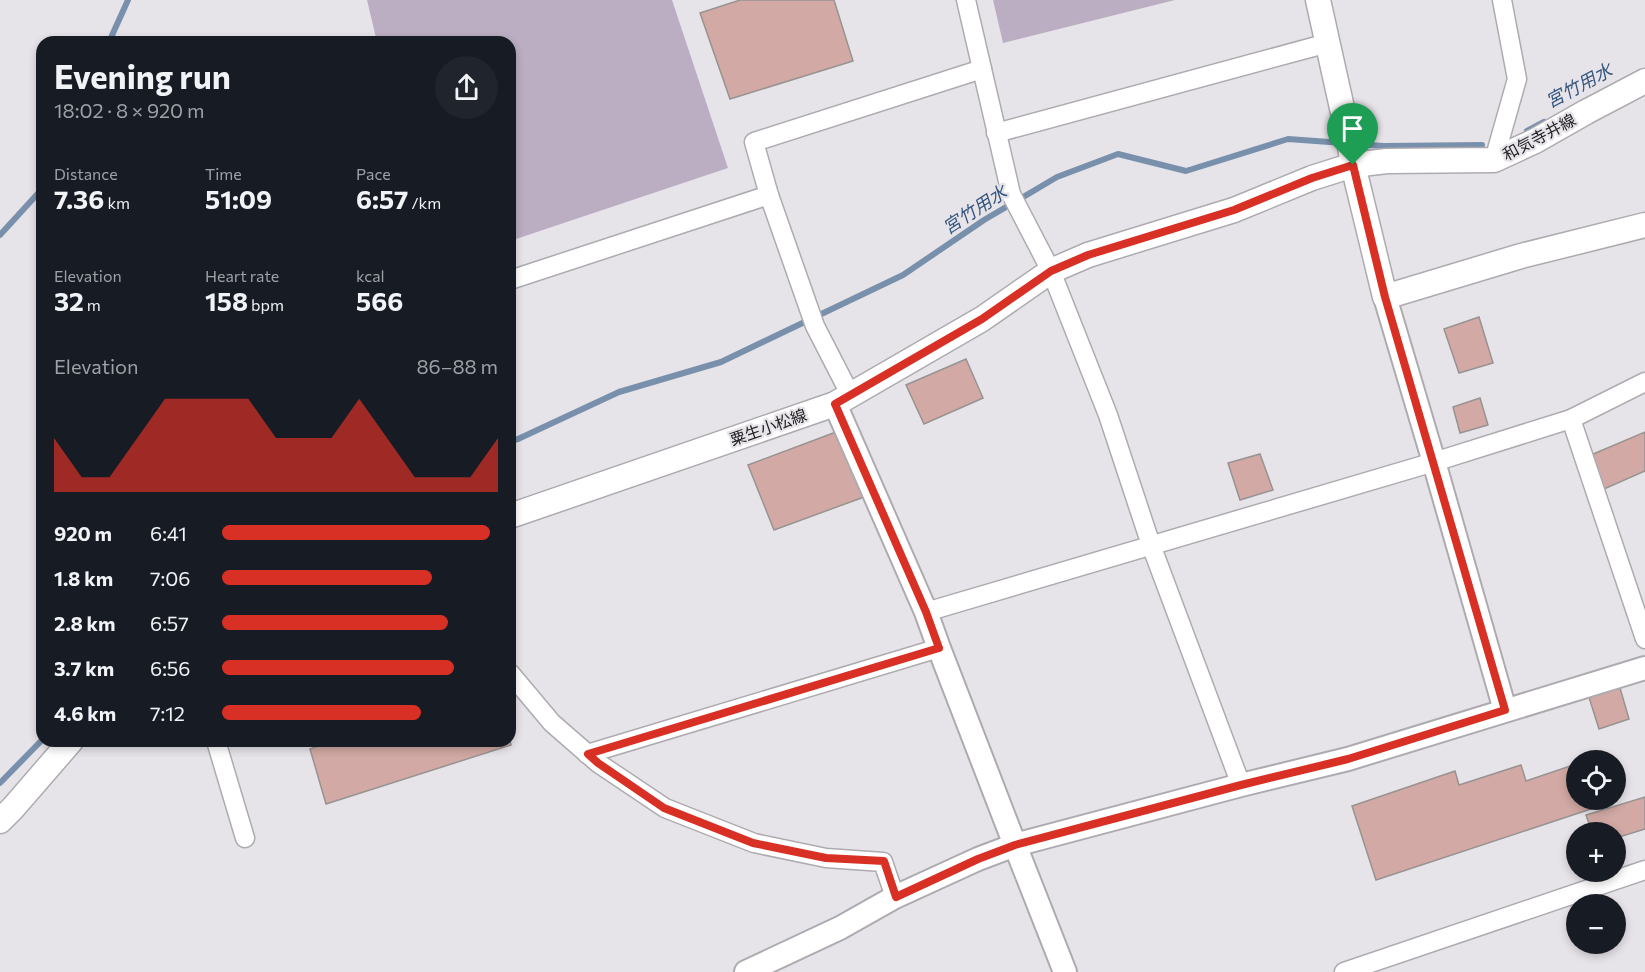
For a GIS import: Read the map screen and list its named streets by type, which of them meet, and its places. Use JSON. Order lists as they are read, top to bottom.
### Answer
{
  "streets": {
    "main road": ["和気寺井線", "粟生小松線"]
  },
  "crossings": [
    ["和気寺井線", "粟生小松線"]
  ],
  "water": ["宮竹用水"],
  "page": {
    "heading": ["Evening run", "18:02 · 8 × 920 m"],
    "stats": [
      ["Distance", "7.36 km"],
      ["Time", "51:09"],
      ["Pace", "6:57 /km"],
      ["Elevation", "32 m"],
      ["Heart rate", "158 bpm"],
      ["kcal", "566"]
    ],
    "chart": ["Elevation", "86–88 m"],
    "list": [
      {
        "name": "920 m",
        "note": "6:41"
      },
      {
        "name": "1.8 km",
        "note": "7:06"
      },
      {
        "name": "2.8 km",
        "note": "6:57"
      },
      {
        "name": "3.7 km",
        "note": "6:56"
      },
      {
        "name": "4.6 km",
        "note": "7:12"
      }
    ],
    "map_buttons": ["+", "−"]
  }
}
